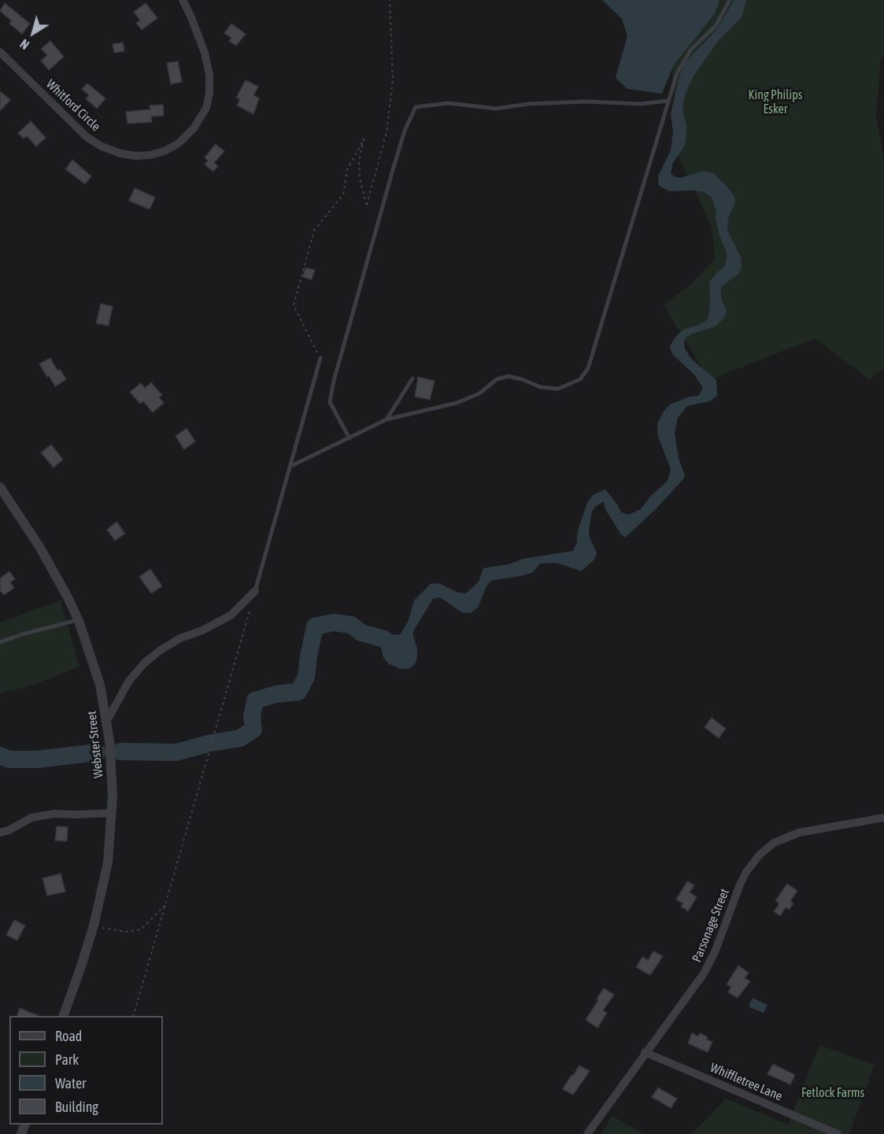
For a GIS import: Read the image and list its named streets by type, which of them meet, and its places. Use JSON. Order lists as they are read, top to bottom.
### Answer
{
  "streets": {
    "street": [
      "Whitford Circle",
      "Webster Street",
      "Parsonage Street",
      "Whiffletree Lane"
    ]
  },
  "crossings": [
    ["Parsonage Street", "Whiffletree Lane"]
  ],
  "parks": ["King Philips Esker", "Fetlock Farms"],
  "legend": [
    "Road",
    "Park",
    "Water",
    "Building"
  ],
  "north": "bottom left"
}
